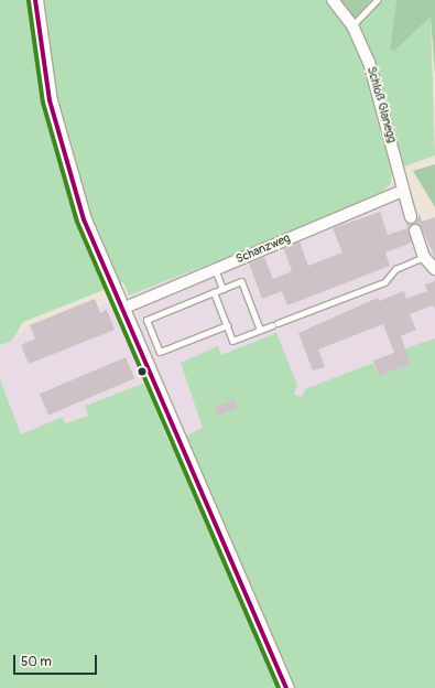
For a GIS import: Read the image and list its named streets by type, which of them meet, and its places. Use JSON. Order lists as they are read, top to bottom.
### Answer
{
  "streets": {
    "street": ["Schloß Glanegg", "Schanzweg"]
  },
  "crossings": [
    ["Schloß Glanegg", "Schanzweg"]
  ],
  "scale_bar": "50 m"
}
